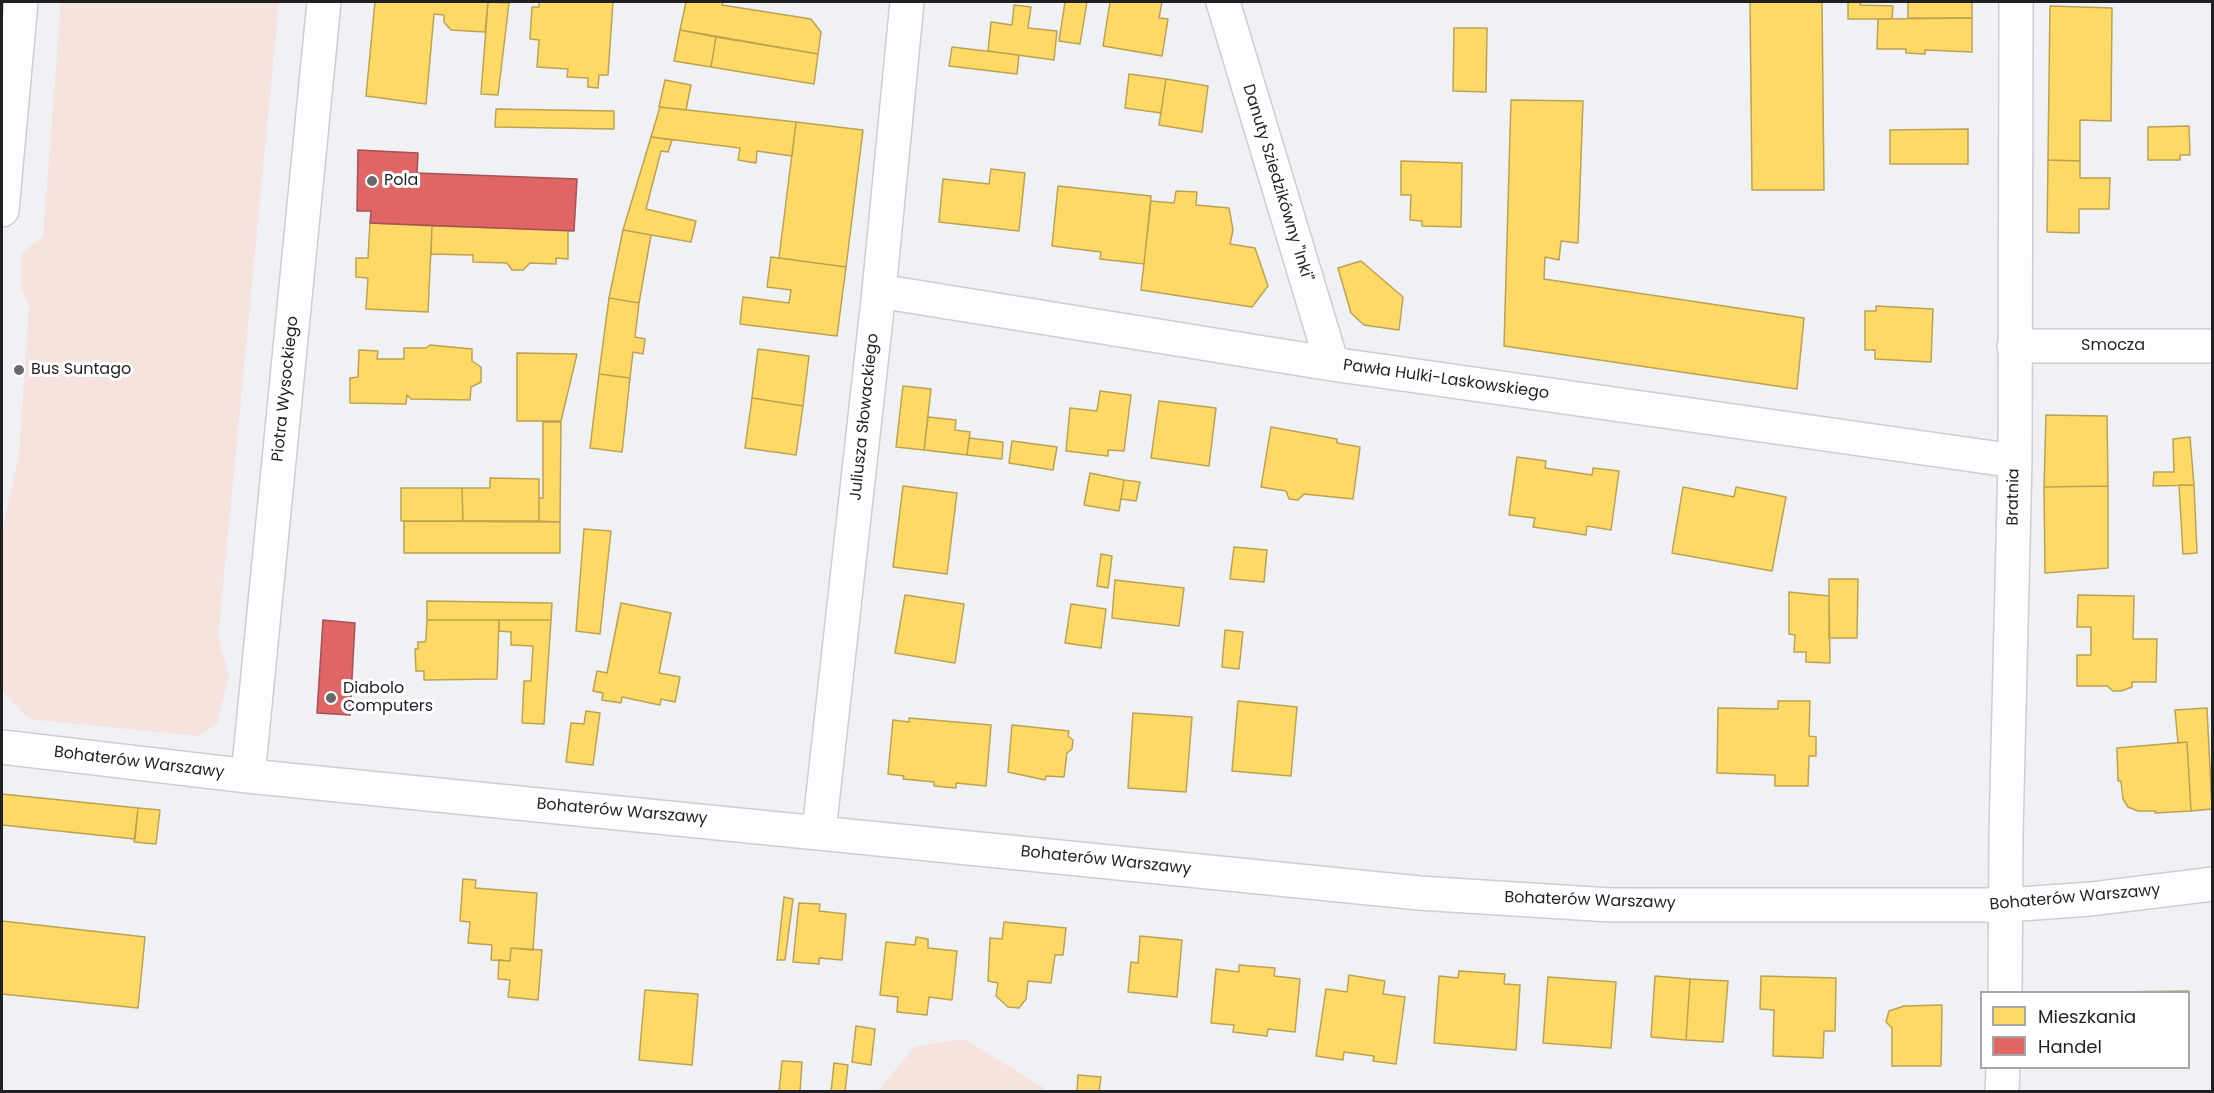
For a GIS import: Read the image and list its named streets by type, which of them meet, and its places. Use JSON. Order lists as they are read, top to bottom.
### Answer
{
  "streets": {
    "street": [
      "Danuty Sziedzikówny \"Inki\"",
      "Smocza",
      "Pawła Hulki-Laskowskiego",
      "Piotra Wysockiego",
      "Juliusza Słowackiego",
      "Bratnia",
      "Bohaterów Warszawy"
    ]
  },
  "crossings": [
    ["Danuty Sziedzikówny \"Inki\"", "Pawła Hulki-Laskowskiego"],
    ["Smocza", "Bratnia"],
    ["Pawła Hulki-Laskowskiego", "Juliusza Słowackiego"],
    ["Pawła Hulki-Laskowskiego", "Bratnia"],
    ["Piotra Wysockiego", "Bohaterów Warszawy"],
    ["Juliusza Słowackiego", "Bohaterów Warszawy"],
    ["Bratnia", "Bohaterów Warszawy"]
  ],
  "places": ["Pola", "Bus Suntago", "Diabolo Computers"],
  "legend": ["Mieszkania", "Handel"]
}
